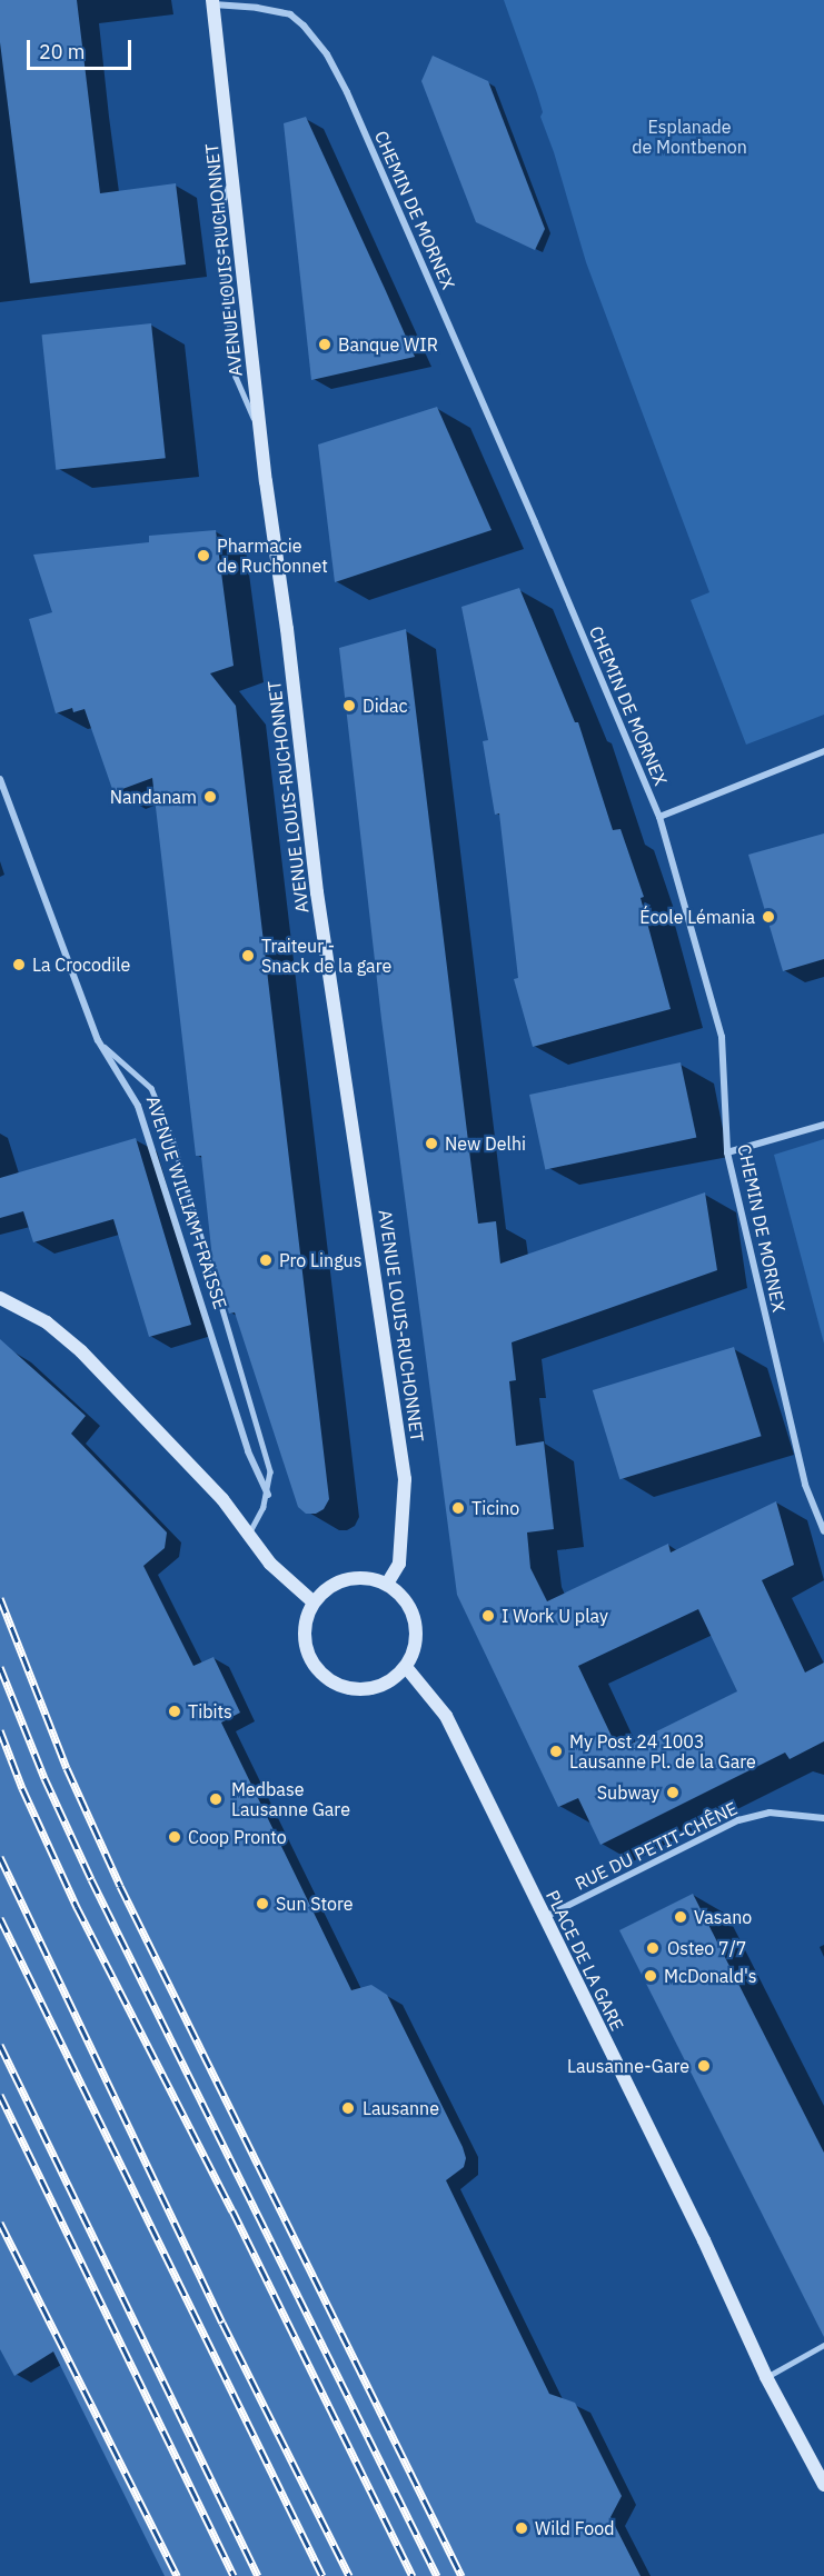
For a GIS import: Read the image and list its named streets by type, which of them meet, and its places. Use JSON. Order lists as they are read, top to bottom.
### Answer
{
  "streets": {
    "main road": ["AVENUE LOUIS-RUCHONNET", "PLACE DE LA GARE"],
    "street": ["CHEMIN DE MORNEX", "AVENUE WILLIAM-FRAISSE", "RUE DU PETIT-CHÊNE"]
  },
  "crossings": [
    ["CHEMIN DE MORNEX", "AVENUE LOUIS-RUCHONNET"],
    ["AVENUE LOUIS-RUCHONNET", "PLACE DE LA GARE"],
    ["RUE DU PETIT-CHÊNE", "PLACE DE LA GARE"]
  ],
  "parks": ["Esplanade de Montbenon"],
  "places": [
    "Banque WIR",
    "Pharmacie de Ruchonnet",
    "Didac",
    "Nandanam",
    "École Lémania",
    "Traiteur - Snack de la gare",
    "La Crocodile",
    "New Delhi",
    "Pro Lingus",
    "Ticino",
    "I Work U play",
    "Tibits",
    "My Post 24 1003 Lausanne Pl. de la Gare",
    "Subway",
    "Medbase Lausanne Gare",
    "Coop Pronto",
    "Sun Store",
    "Vasano",
    "Osteo 7/7",
    "McDonald's",
    "Lausanne-Gare",
    "Lausanne",
    "Wild Food"
  ],
  "scale_bar": "20 m"
}
